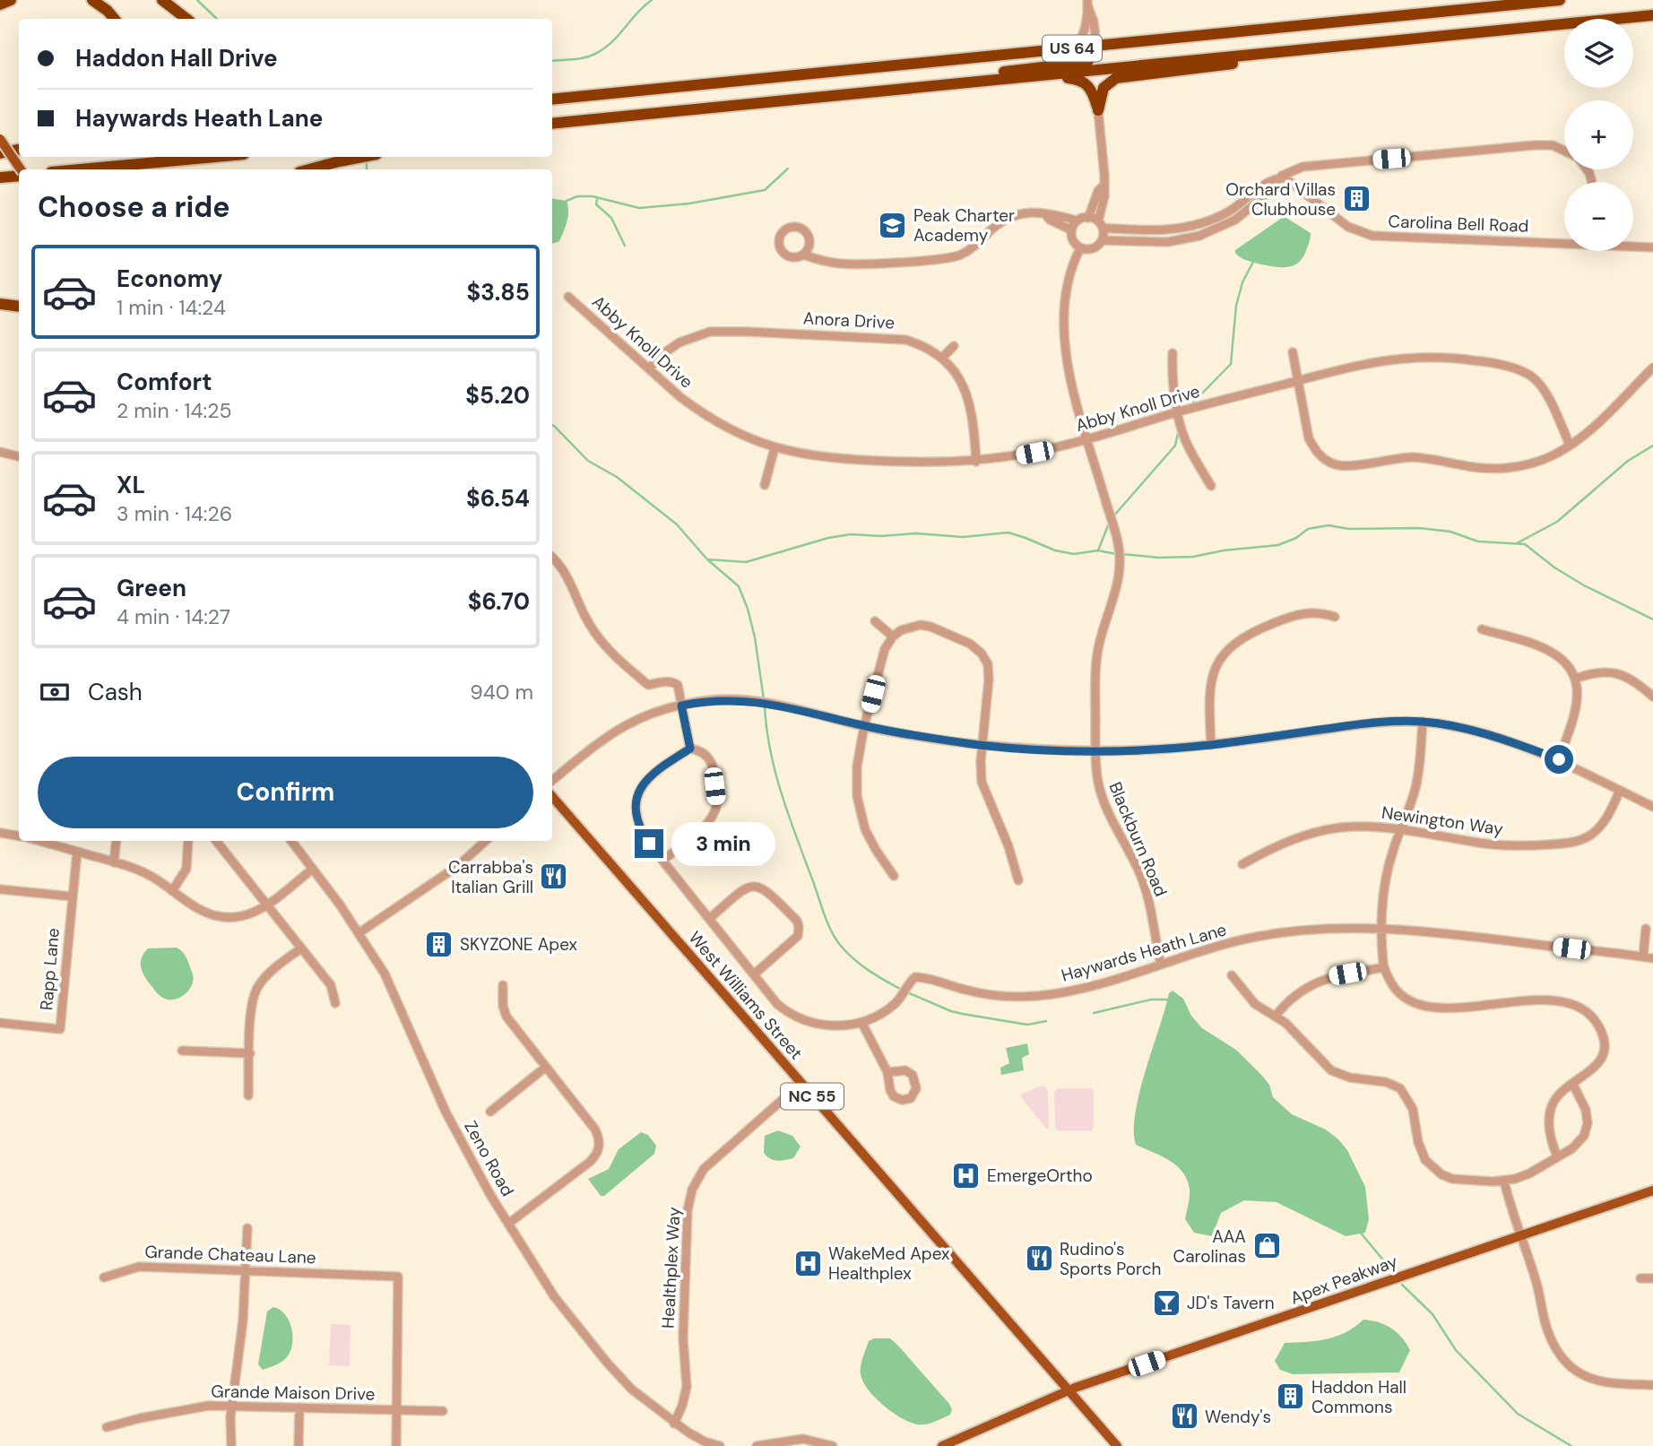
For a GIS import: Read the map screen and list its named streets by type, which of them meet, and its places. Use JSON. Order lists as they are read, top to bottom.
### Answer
{
  "streets": {
    "highway": ["US 64"],
    "main road": ["West Williams Street", "NC 55", "Apex Peakway"],
    "street": [
      "Carolina Bell Road",
      "Anora Drive",
      "Abby Knoll Drive",
      "Newington Way",
      "Blackburn Road",
      "Haywards Heath Lane",
      "Rapp Lane",
      "Zeno Road",
      "Grande Chateau Lane",
      "Healthplex Way",
      "Grande Maison Drive"
    ]
  },
  "crossings": [
    ["Anora Drive", "Abby Knoll Drive"],
    ["Abby Knoll Drive", "Blackburn Road"],
    ["Blackburn Road", "Haywards Heath Lane"],
    ["West Williams Street", "Healthplex Way"],
    ["West Williams Street", "Apex Peakway"],
    ["Zeno Road", "Healthplex Way"],
    ["Grande Chateau Lane", "Grande Maison Drive"]
  ],
  "places": {
    "building": ["Orchard Villas Clubhouse", "SKYZONE Apex", "Haddon Hall Commons"],
    "school or university": ["Peak Charter Academy"],
    "restaurant": ["Carrabba's Italian Grill", "Rudino's Sports Porch", "Wendy's"],
    "hospital": ["EmergeOrtho", "WakeMed Apex Healthplex"],
    "shop": ["AAA Carolinas"],
    "bar": ["JD's Tavern"]
  },
  "page": {
    "map_buttons": ["+", "−"],
    "banner": ["Haddon Hall Drive", "Haywards Heath Lane"],
    "heading": "Choose a ride",
    "list": [
      {
        "name": "Economy",
        "note": "1 min · 14:24",
        "value": "$3.85"
      },
      {
        "name": "Comfort",
        "note": "2 min · 14:25",
        "value": "$5.20"
      },
      {
        "name": "XL",
        "note": "3 min · 14:26",
        "value": "$6.54"
      },
      {
        "name": "Green",
        "note": "4 min · 14:27",
        "value": "$6.70"
      }
    ],
    "pay": ["Cash", "940 m"],
    "buttons": "Confirm",
    "bubble": "3 min"
  }
}
